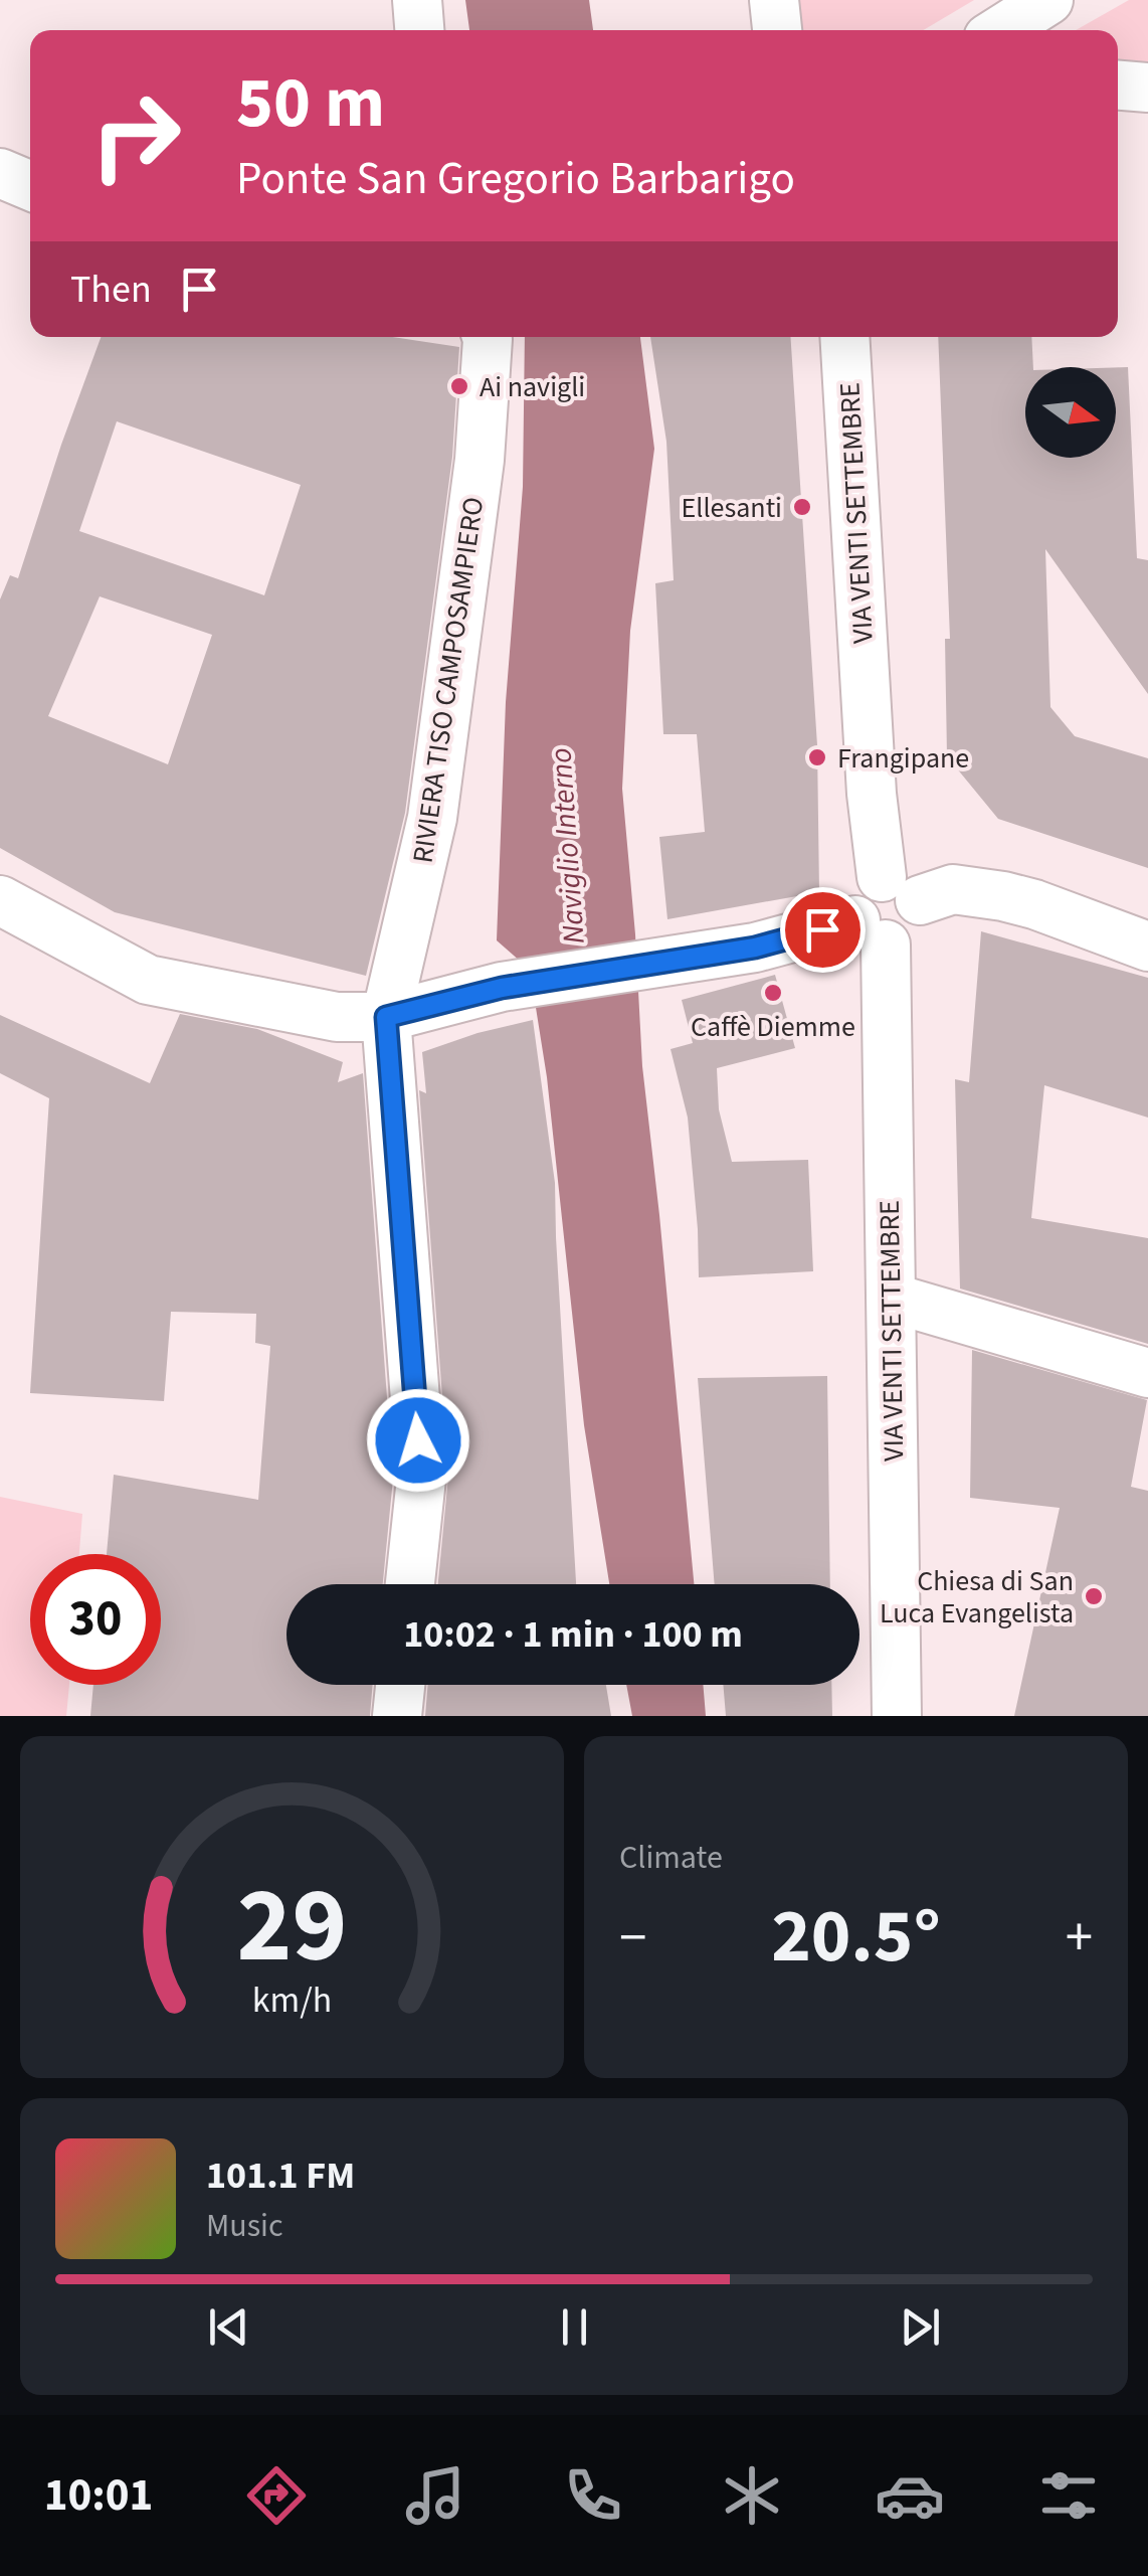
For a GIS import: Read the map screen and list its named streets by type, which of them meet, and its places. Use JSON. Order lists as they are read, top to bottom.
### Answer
{
  "streets": {
    "street": ["VIA VENTI SETTEMBRE", "RIVIERA TISO CAMPOSAMPIERO"]
  },
  "water": ["Naviglio Interno"],
  "places": [
    "Ai navigli",
    "Ellesanti",
    "Frangipane",
    "Caffè Diemme",
    "Chiesa di San Luca Evangelista"
  ],
  "north": "right",
  "page": {
    "turn": ["50 m", "Ponte San Gregorio Barbarigo"],
    "then": "Then",
    "limit": "30",
    "trip": "10:02 · 1 min · 100 m",
    "tile": "Climate",
    "heat": ["−", "20.5°", "+"],
    "song": ["101.1 FM", "Music"],
    "tabs": "10:01",
    "gauge": ["29", "km/h"]
  }
}
